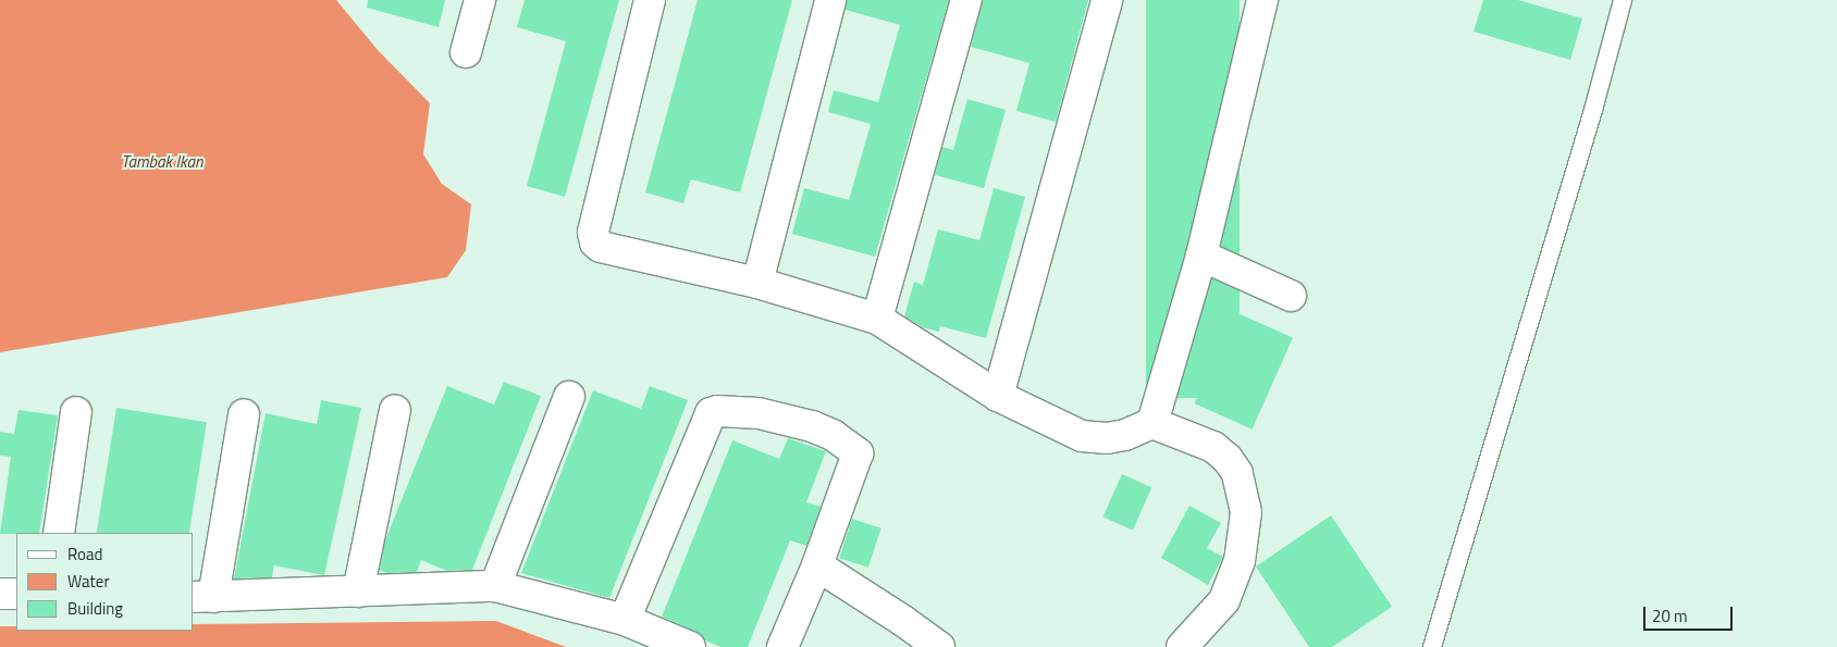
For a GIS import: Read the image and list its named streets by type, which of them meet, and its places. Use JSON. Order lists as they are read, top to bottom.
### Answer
{
  "water": ["Tambak Ikan"],
  "legend": ["Road", "Water", "Building"],
  "scale_bar": "20 m"
}
